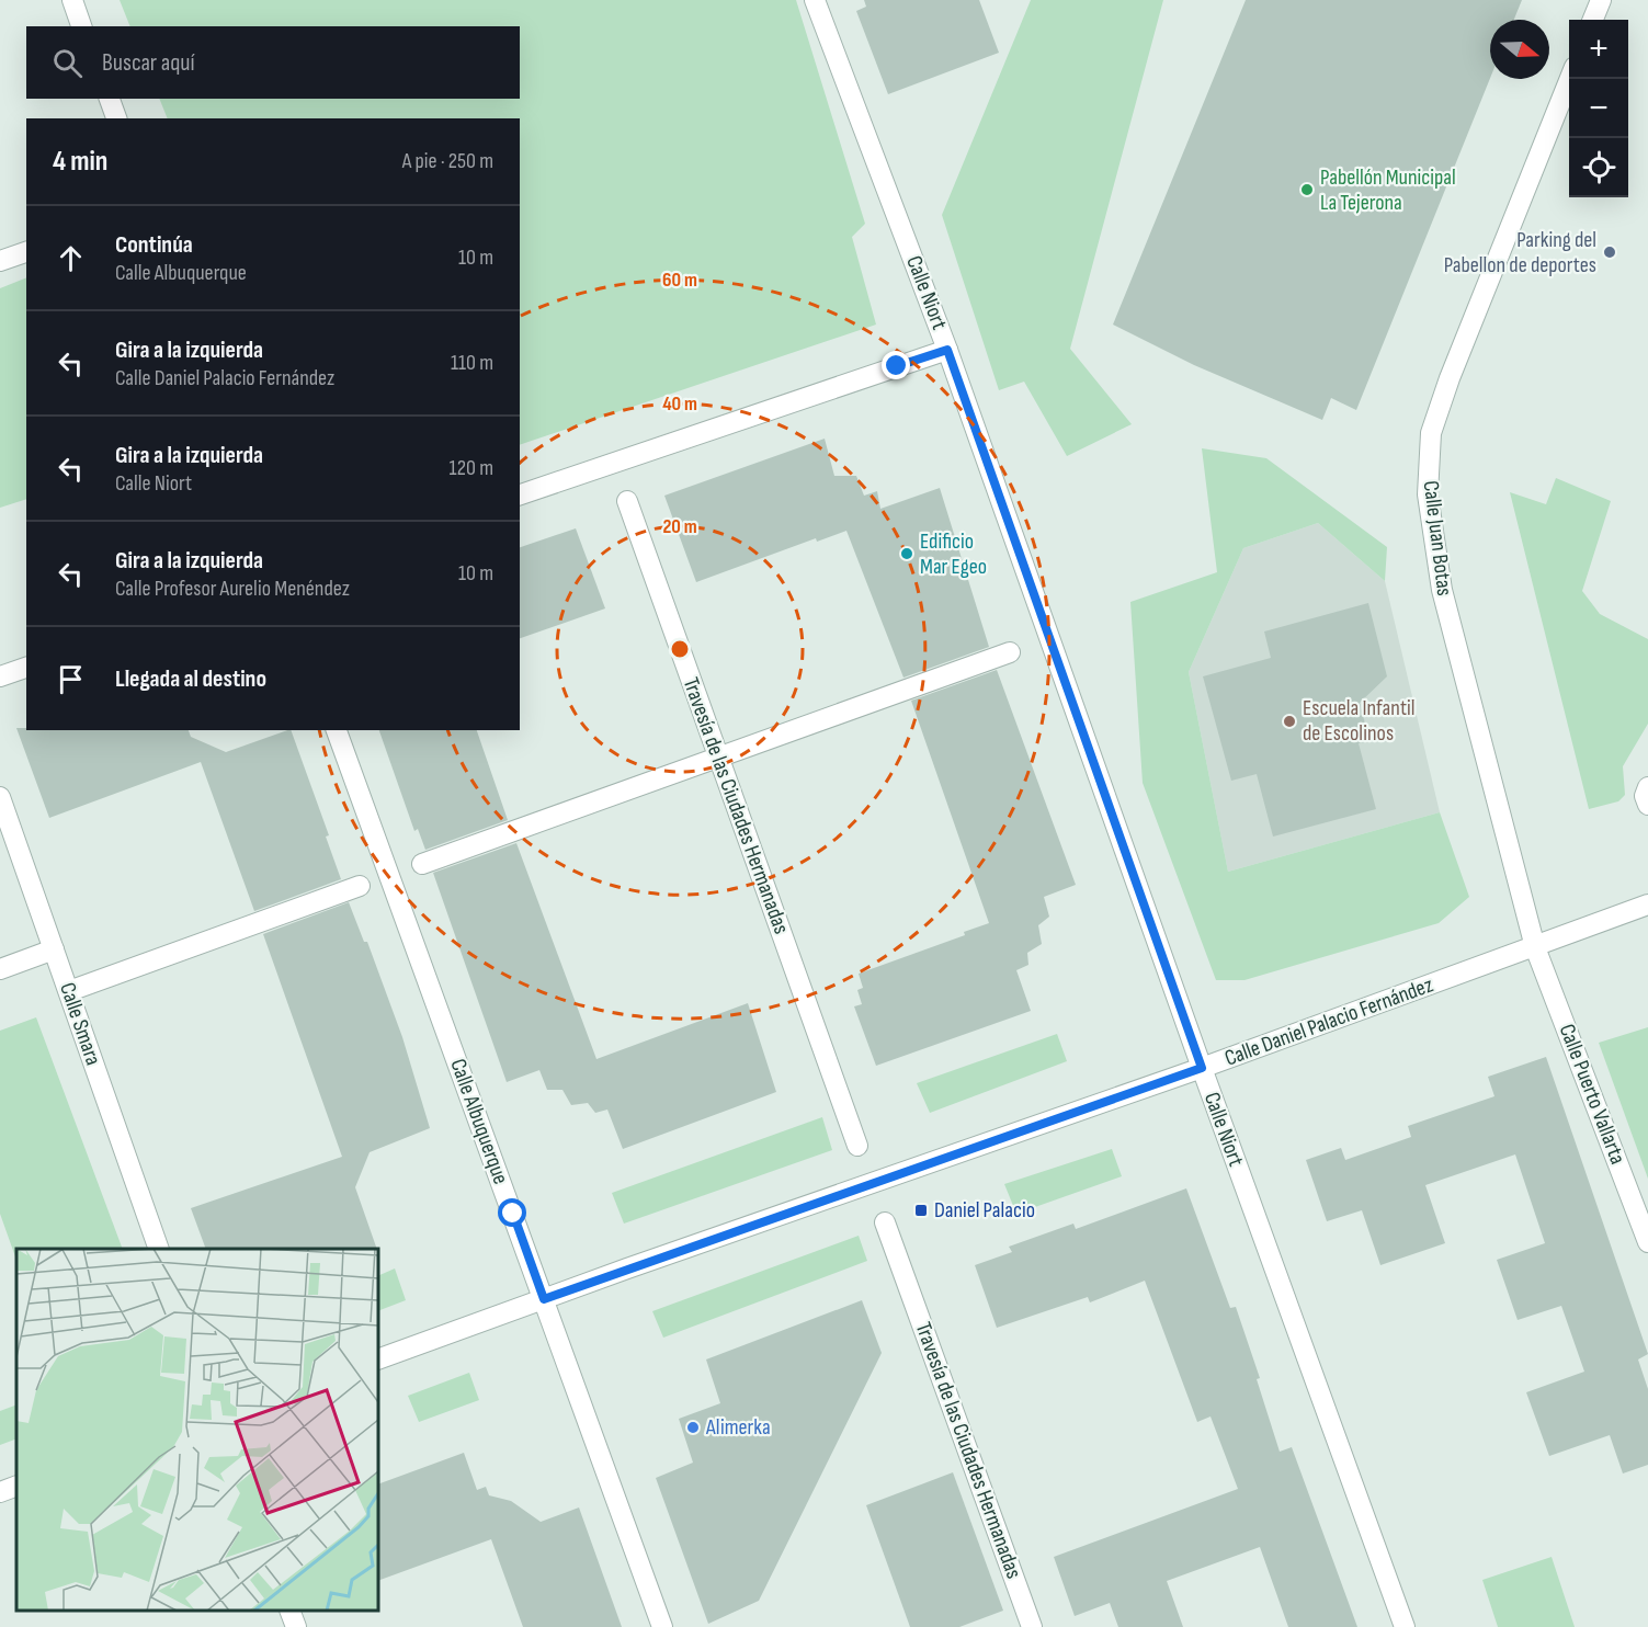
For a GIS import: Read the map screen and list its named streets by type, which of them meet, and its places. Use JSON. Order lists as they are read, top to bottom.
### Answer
{
  "streets": {
    "street": [
      "Calle Niort",
      "Calle Juan Botas",
      "Travesía de las Ciudades Hermanadas",
      "Calle Daniel Palacio Fernández",
      "Calle Smara",
      "Calle Puerto Vallarta",
      "Calle Albuquerque"
    ]
  },
  "crossings": [
    ["Calle Niort", "Calle Daniel Palacio Fernández"],
    ["Calle Juan Botas", "Calle Daniel Palacio Fernández"],
    ["Calle Juan Botas", "Calle Puerto Vallarta"],
    ["Calle Daniel Palacio Fernández", "Calle Puerto Vallarta"],
    ["Calle Daniel Palacio Fernández", "Calle Albuquerque"]
  ],
  "places": {
    "other": [
      "Pabellón Municipal La Tejerona",
      "Parking del Pabellon de deportes",
      "Edificio Mar Egeo",
      "Escuela Infantil de Escolinos",
      "Alimerka"
    ],
    "transit": ["Daniel Palacio"]
  },
  "north": "right",
  "page": {
    "map_buttons": ["+", "−"],
    "search": "Buscar aquí",
    "heading": ["4 min", "A pie · 250 m"],
    "list": [
      ["Continúa", "Calle Albuquerque", "10 m"],
      ["Gira a la izquierda", "Calle Daniel Palacio Fernández", "110 m"],
      ["Gira a la izquierda", "Calle Niort", "120 m"],
      ["Gira a la izquierda", "Calle Profesor Aurelio Menéndez", "10 m"],
      "Llegada al destino"
    ]
  },
  "rings": ["60 m", "40 m", "20 m"]
}
